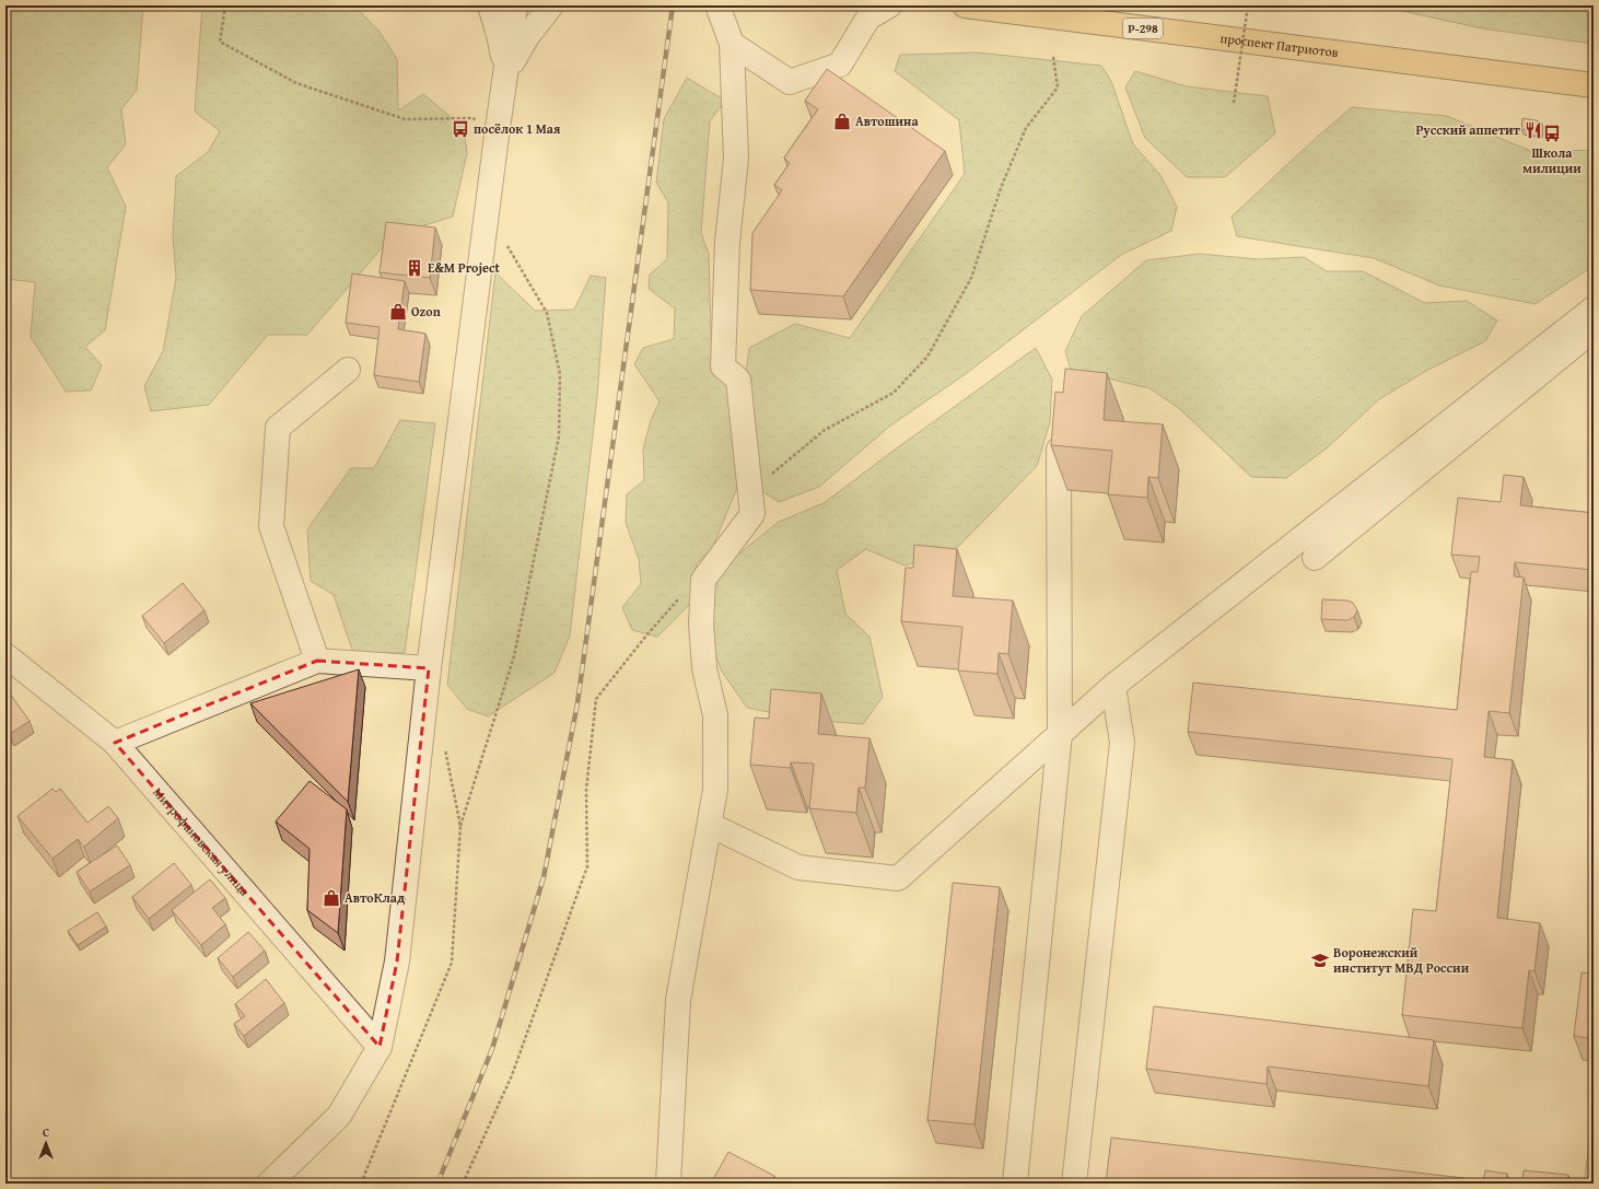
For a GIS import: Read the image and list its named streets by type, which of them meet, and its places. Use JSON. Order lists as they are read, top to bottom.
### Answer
{
  "streets": {
    "highway": ["Р-298", "проспект Патриотов"],
    "street": ["Митрофановская улица"]
  },
  "places": {
    "shop": ["Автошина", "Ozon", "АвтоКлад"],
    "bus stop": ["посёлок 1 Мая", "Школа милиции"],
    "restaurant": ["Русский аппетит"],
    "building": ["E&M Project"],
    "school or university": ["Воронежский институт МВД России"]
  },
  "north": "top"
}
